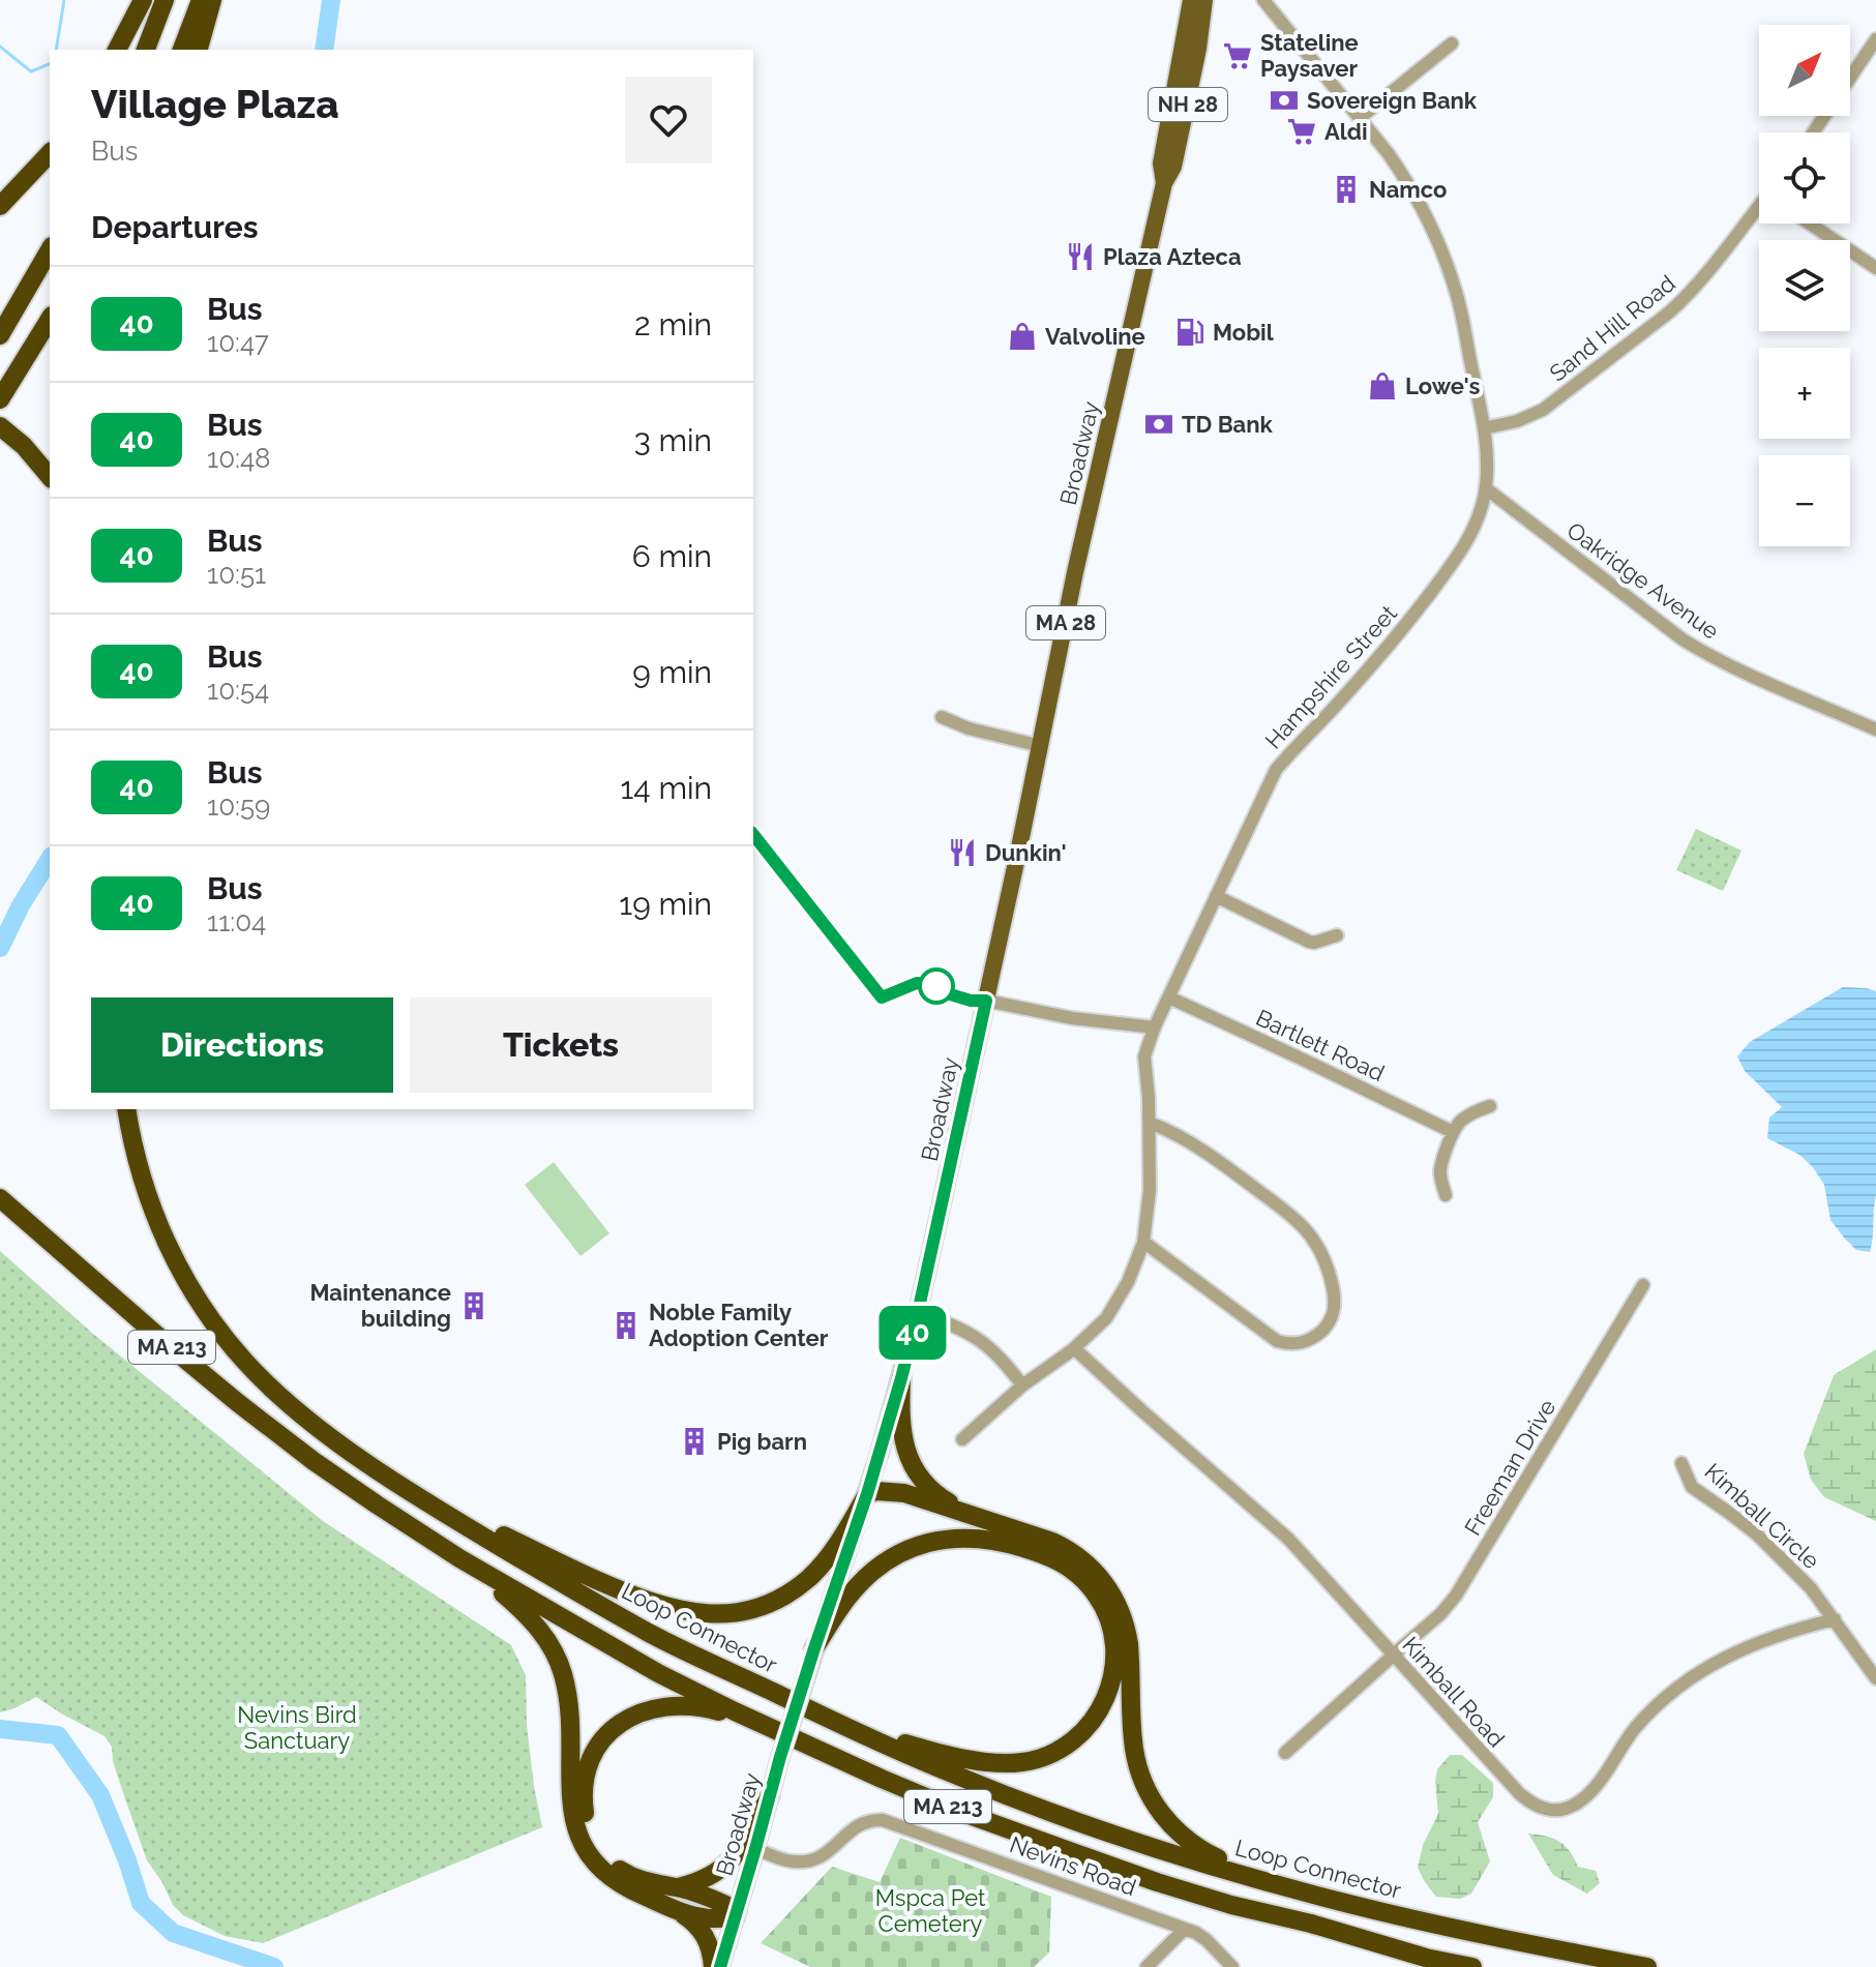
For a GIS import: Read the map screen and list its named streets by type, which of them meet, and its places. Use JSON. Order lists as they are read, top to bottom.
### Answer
{
  "streets": {
    "highway": ["MA 213", "Loop Connector"],
    "main road": ["NH 28", "Broadway", "MA 28"],
    "street": [
      "Sand Hill Road",
      "Oakridge Avenue",
      "Hampshire Street",
      "Bartlett Road",
      "Freeman Drive",
      "Kimball Circle",
      "Kimball Road",
      "Nevins Road"
    ]
  },
  "crossings": [
    ["NH 28", "Broadway"],
    ["Sand Hill Road", "Hampshire Street"],
    ["Broadway", "Nevins Road"],
    ["Oakridge Avenue", "Hampshire Street"],
    ["Hampshire Street", "Bartlett Road"],
    ["Hampshire Street", "Kimball Road"],
    ["Freeman Drive", "Kimball Road"],
    ["Kimball Circle", "Kimball Road"]
  ],
  "parks": ["Nevins Bird Sanctuary", "Mspca Pet Cemetery"],
  "places": {
    "supermarket": ["Stateline Paysaver", "Aldi"],
    "bank": ["Sovereign Bank", "TD Bank"],
    "building": [
      "Namco",
      "Maintenance building",
      "Noble Family Adoption Center",
      "Pig barn"
    ],
    "restaurant": ["Plaza Azteca", "Dunkin'"],
    "fuel station": ["Mobil"],
    "shop": ["Valvoline", "Lowe's"]
  },
  "lines": ["bus line 40"],
  "north": "top right",
  "page": {
    "on_map": "40",
    "map_buttons": ["+", "−"],
    "heading": [
      ["Village Plaza", "Bus"],
      "Departures"
    ],
    "list": [
      {
        "mark": "40",
        "name": "Bus",
        "note": "10:47",
        "value": "2 min"
      },
      {
        "mark": "40",
        "name": "Bus",
        "note": "10:48",
        "value": "3 min"
      },
      {
        "mark": "40",
        "name": "Bus",
        "note": "10:51",
        "value": "6 min"
      },
      {
        "mark": "40",
        "name": "Bus",
        "note": "10:54",
        "value": "9 min"
      },
      {
        "mark": "40",
        "name": "Bus",
        "note": "10:59",
        "value": "14 min"
      },
      {
        "mark": "40",
        "name": "Bus",
        "note": "11:04",
        "value": "19 min"
      }
    ],
    "buttons": ["Directions", "Tickets"]
  }
}
